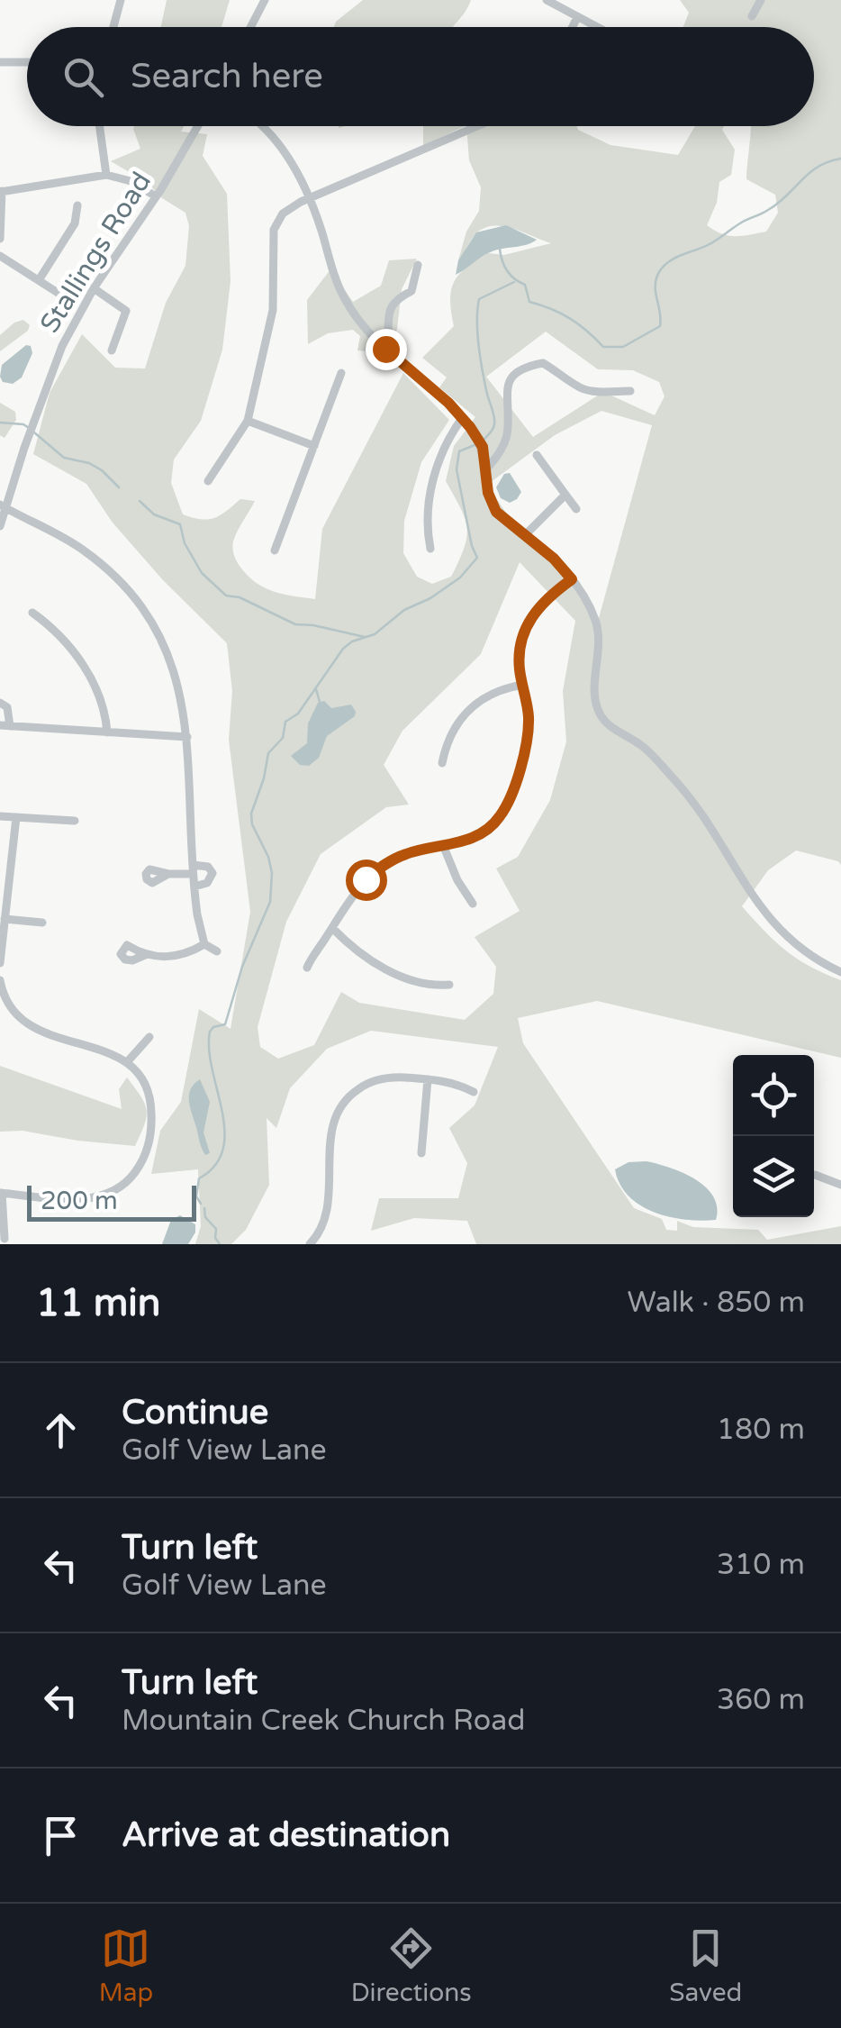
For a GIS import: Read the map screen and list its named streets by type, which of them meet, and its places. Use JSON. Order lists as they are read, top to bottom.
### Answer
{
  "streets": {
    "street": ["Stallings Road"]
  },
  "scale_bar": "200 m",
  "page": {
    "search": "Search here",
    "scale": "200 m",
    "heading": ["11 min", "Walk · 850 m"],
    "list": [
      ["Continue", "Golf View Lane", "180 m"],
      ["Turn left", "Golf View Lane", "310 m"],
      ["Turn left", "Mountain Creek Church Road", "360 m"],
      "Arrive at destination"
    ],
    "nav": ["Map", "Directions", "Saved"]
  }
}
